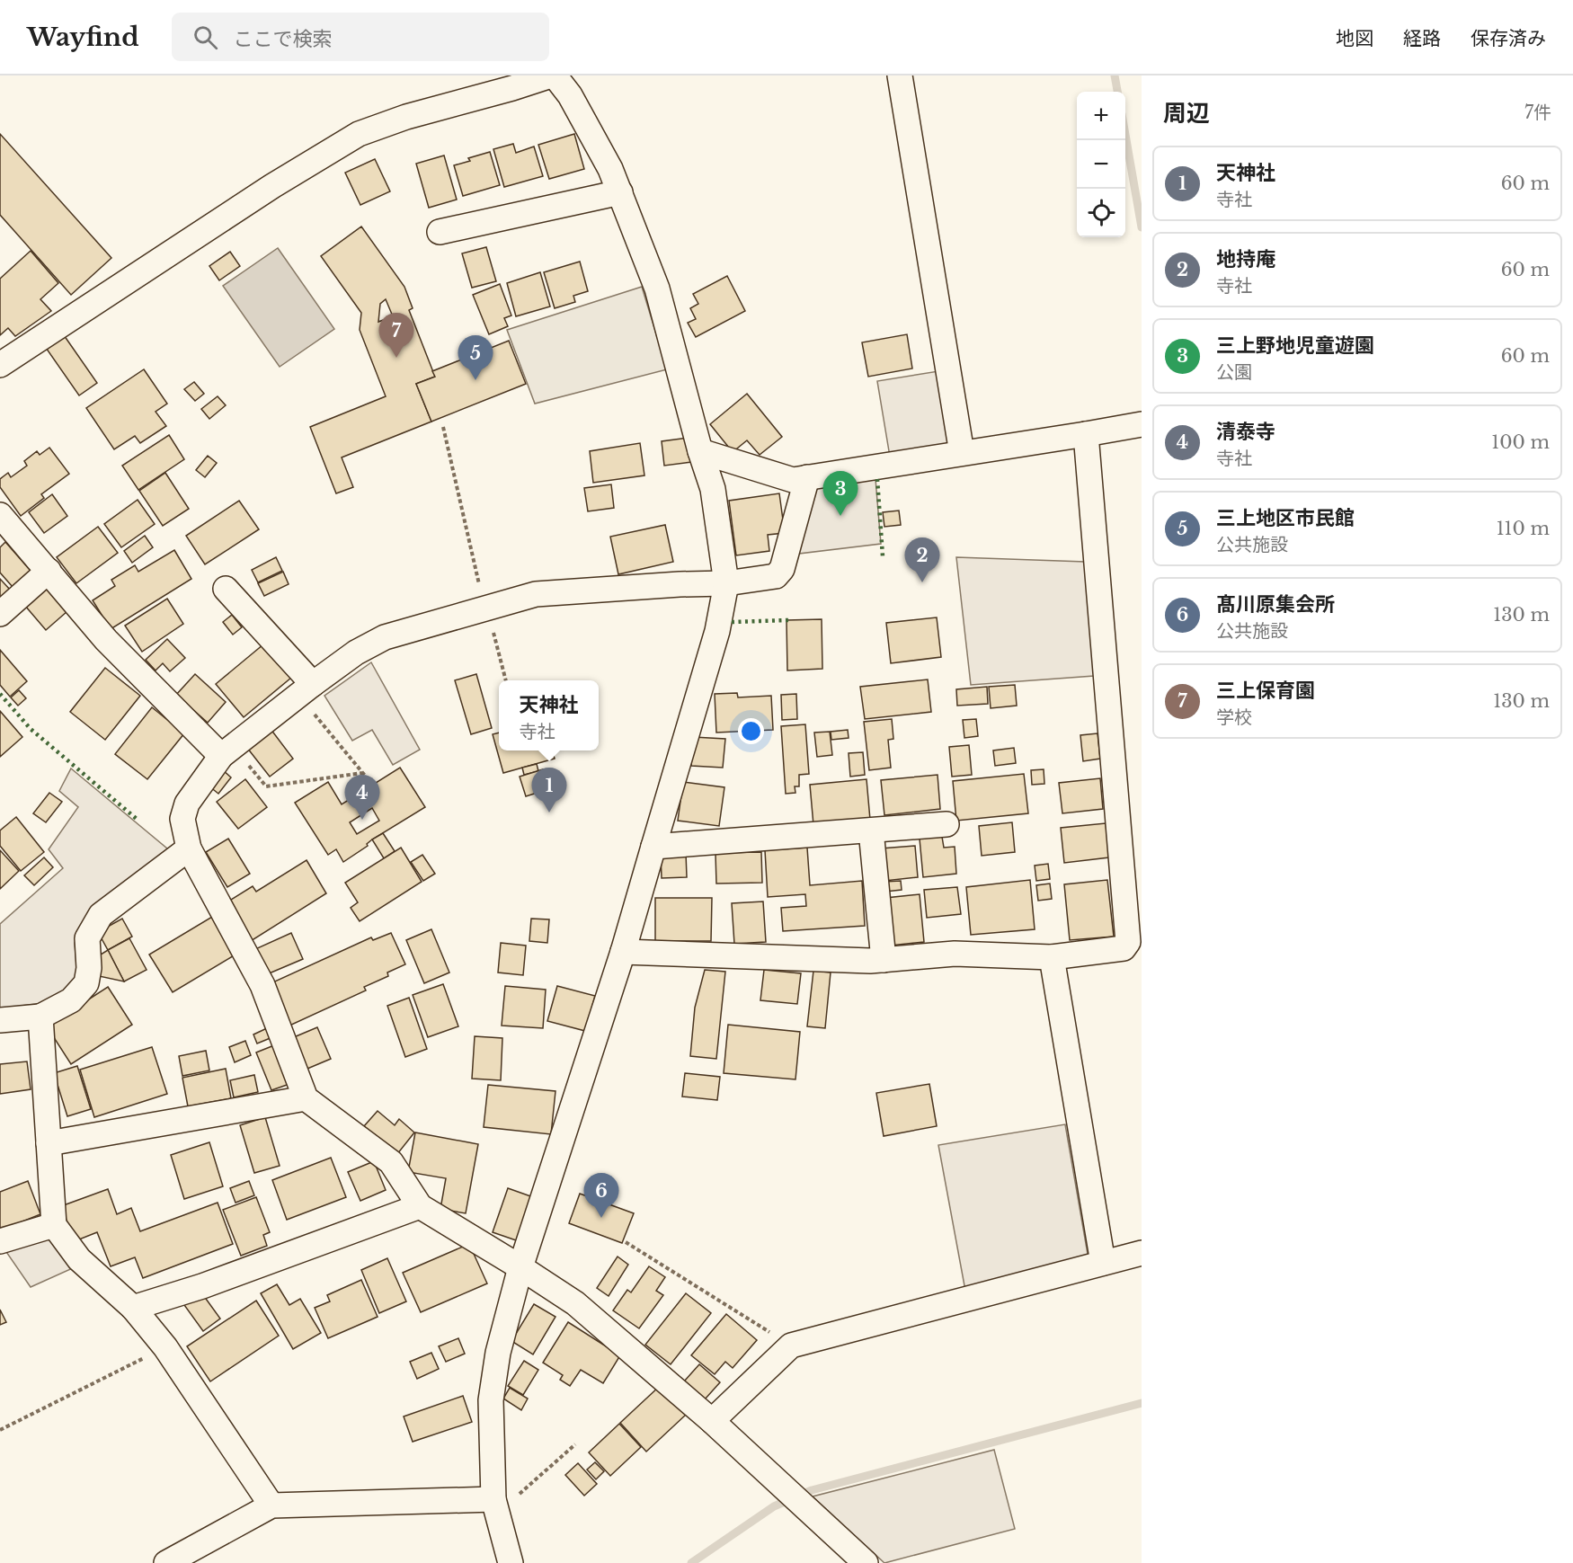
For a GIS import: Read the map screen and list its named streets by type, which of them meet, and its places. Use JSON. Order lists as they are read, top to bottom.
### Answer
{
  "page": {
    "header": "Wayfind",
    "search": "ここで検索",
    "nav": ["地図", "経路", "保存済み"],
    "heading": ["周辺", "7件"],
    "map_buttons": ["+", "−"],
    "list": [
      {
        "mark": "1",
        "name": "天神社",
        "note": "寺社",
        "value": "60 m"
      },
      {
        "mark": "2",
        "name": "地持庵",
        "note": "寺社",
        "value": "60 m"
      },
      {
        "mark": "3",
        "name": "三上野地児童遊園",
        "note": "公園",
        "value": "60 m"
      },
      {
        "mark": "4",
        "name": "清泰寺",
        "note": "寺社",
        "value": "100 m"
      },
      {
        "mark": "5",
        "name": "三上地区市民館",
        "note": "公共施設",
        "value": "110 m"
      },
      {
        "mark": "6",
        "name": "髙川原集会所",
        "note": "公共施設",
        "value": "130 m"
      },
      {
        "mark": "7",
        "name": "三上保育園",
        "note": "学校",
        "value": "130 m"
      }
    ],
    "pins": [
      "7",
      "5",
      "3",
      "2",
      "1",
      "4",
      "6"
    ],
    "popup": ["天神社", "寺社"]
  }
}
